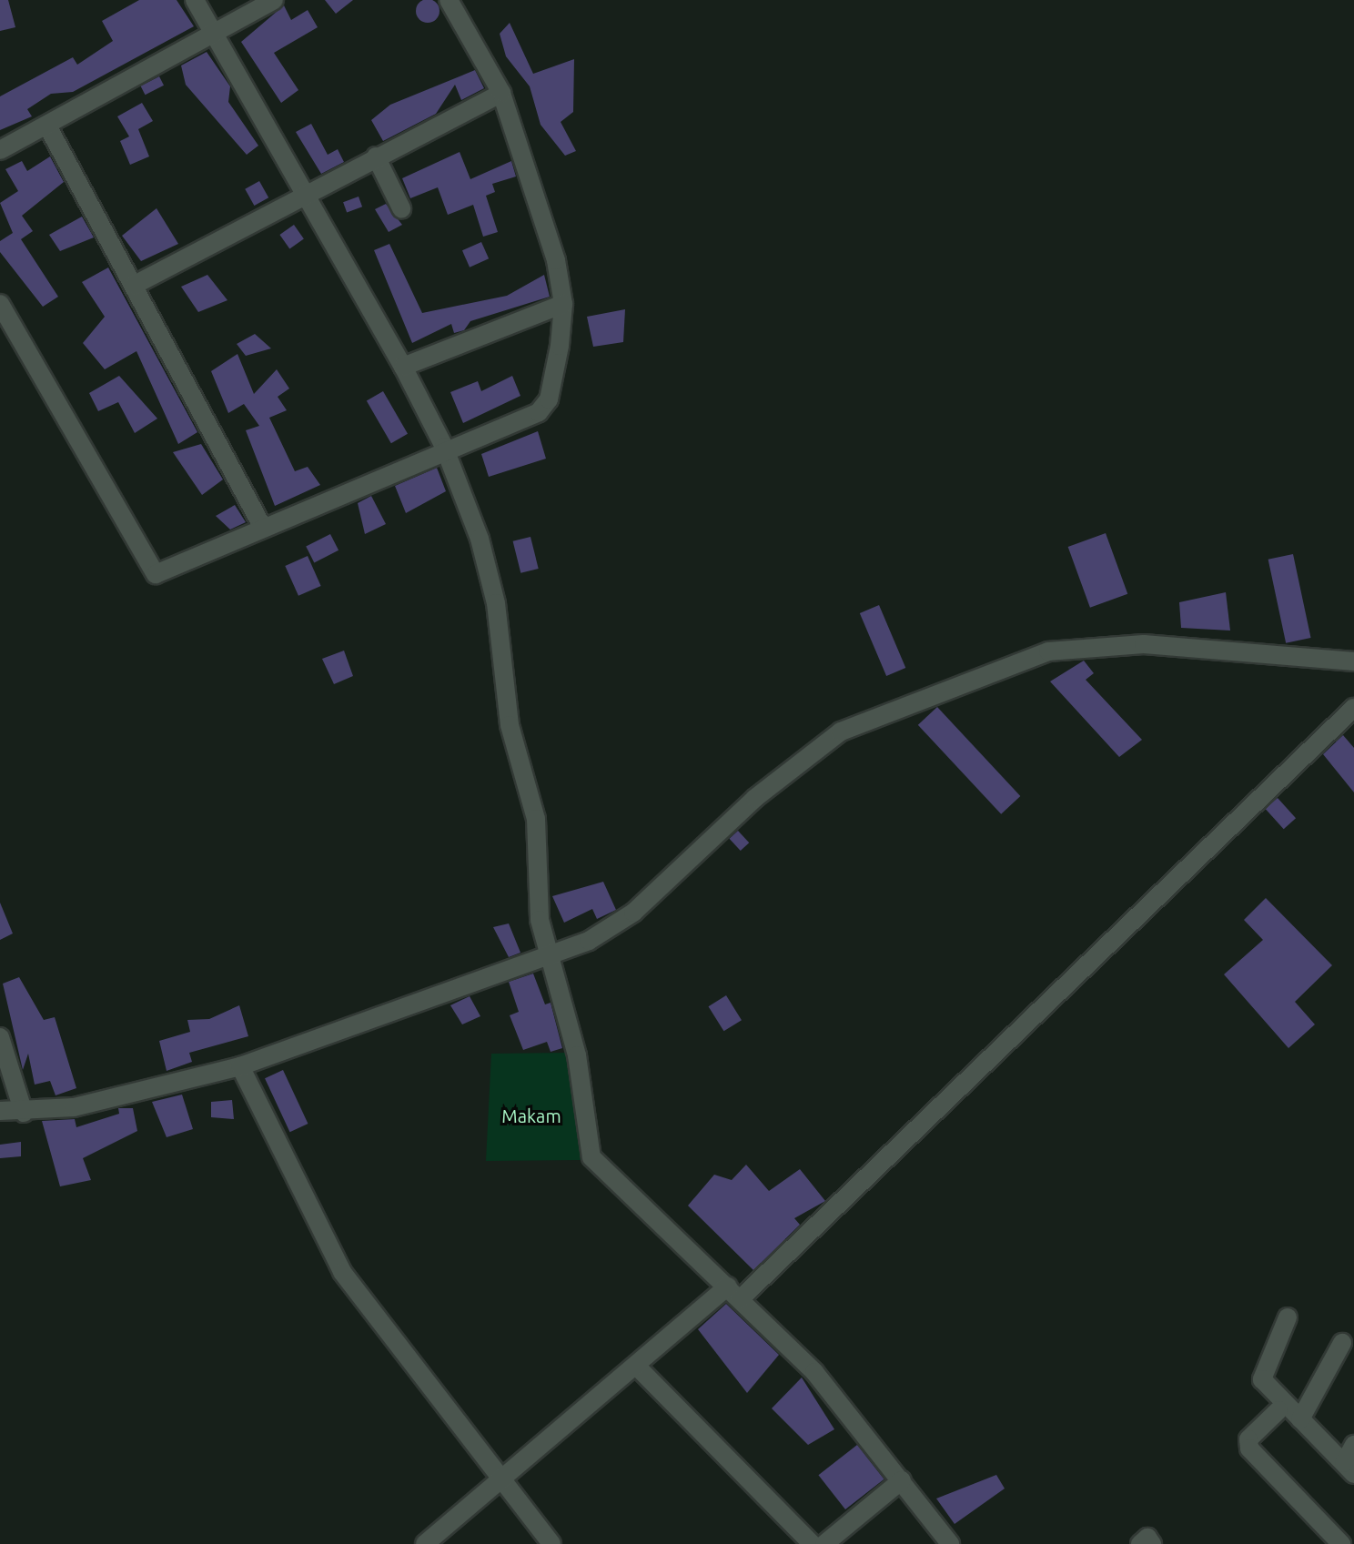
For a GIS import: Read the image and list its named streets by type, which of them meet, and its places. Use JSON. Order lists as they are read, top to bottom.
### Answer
{
  "parks": ["Makam"]
}
